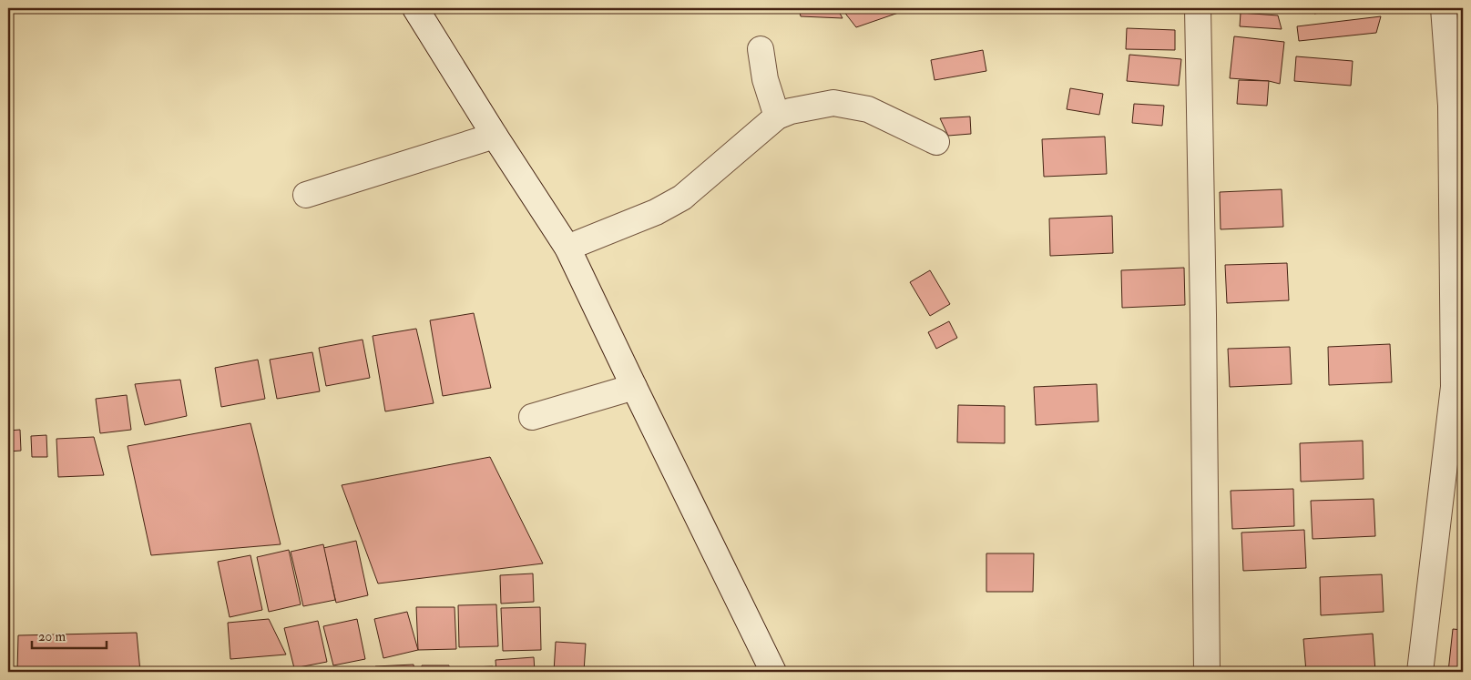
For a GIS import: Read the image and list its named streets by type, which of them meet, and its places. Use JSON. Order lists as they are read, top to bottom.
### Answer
{
  "scale_bar": "20 m"
}
